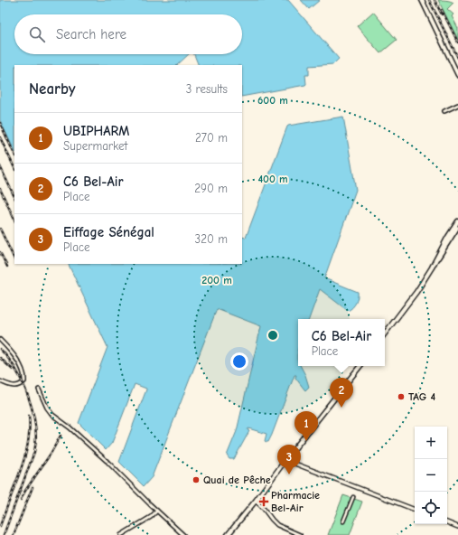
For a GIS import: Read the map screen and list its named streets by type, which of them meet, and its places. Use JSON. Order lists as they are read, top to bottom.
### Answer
{
  "places": {
    "other": ["TAG 4", "Quai de Pêche"],
    "health": ["Pharmacie Bel-Air"]
  },
  "page": {
    "search": "Search here",
    "heading": ["Nearby", "3 results"],
    "list": [
      {
        "mark": "1",
        "name": "UBIPHARM",
        "note": "Supermarket",
        "value": "270 m"
      },
      {
        "mark": "2",
        "name": "C6 Bel-Air",
        "note": "Place",
        "value": "290 m"
      },
      {
        "mark": "3",
        "name": "Eiffage Sénégal",
        "note": "Place",
        "value": "320 m"
      }
    ],
    "popup": ["C6 Bel-Air", "Place"],
    "pins": ["2", "1", "3"],
    "map_buttons": ["+", "−"]
  },
  "rings": ["600 m", "400 m", "200 m"]
}
